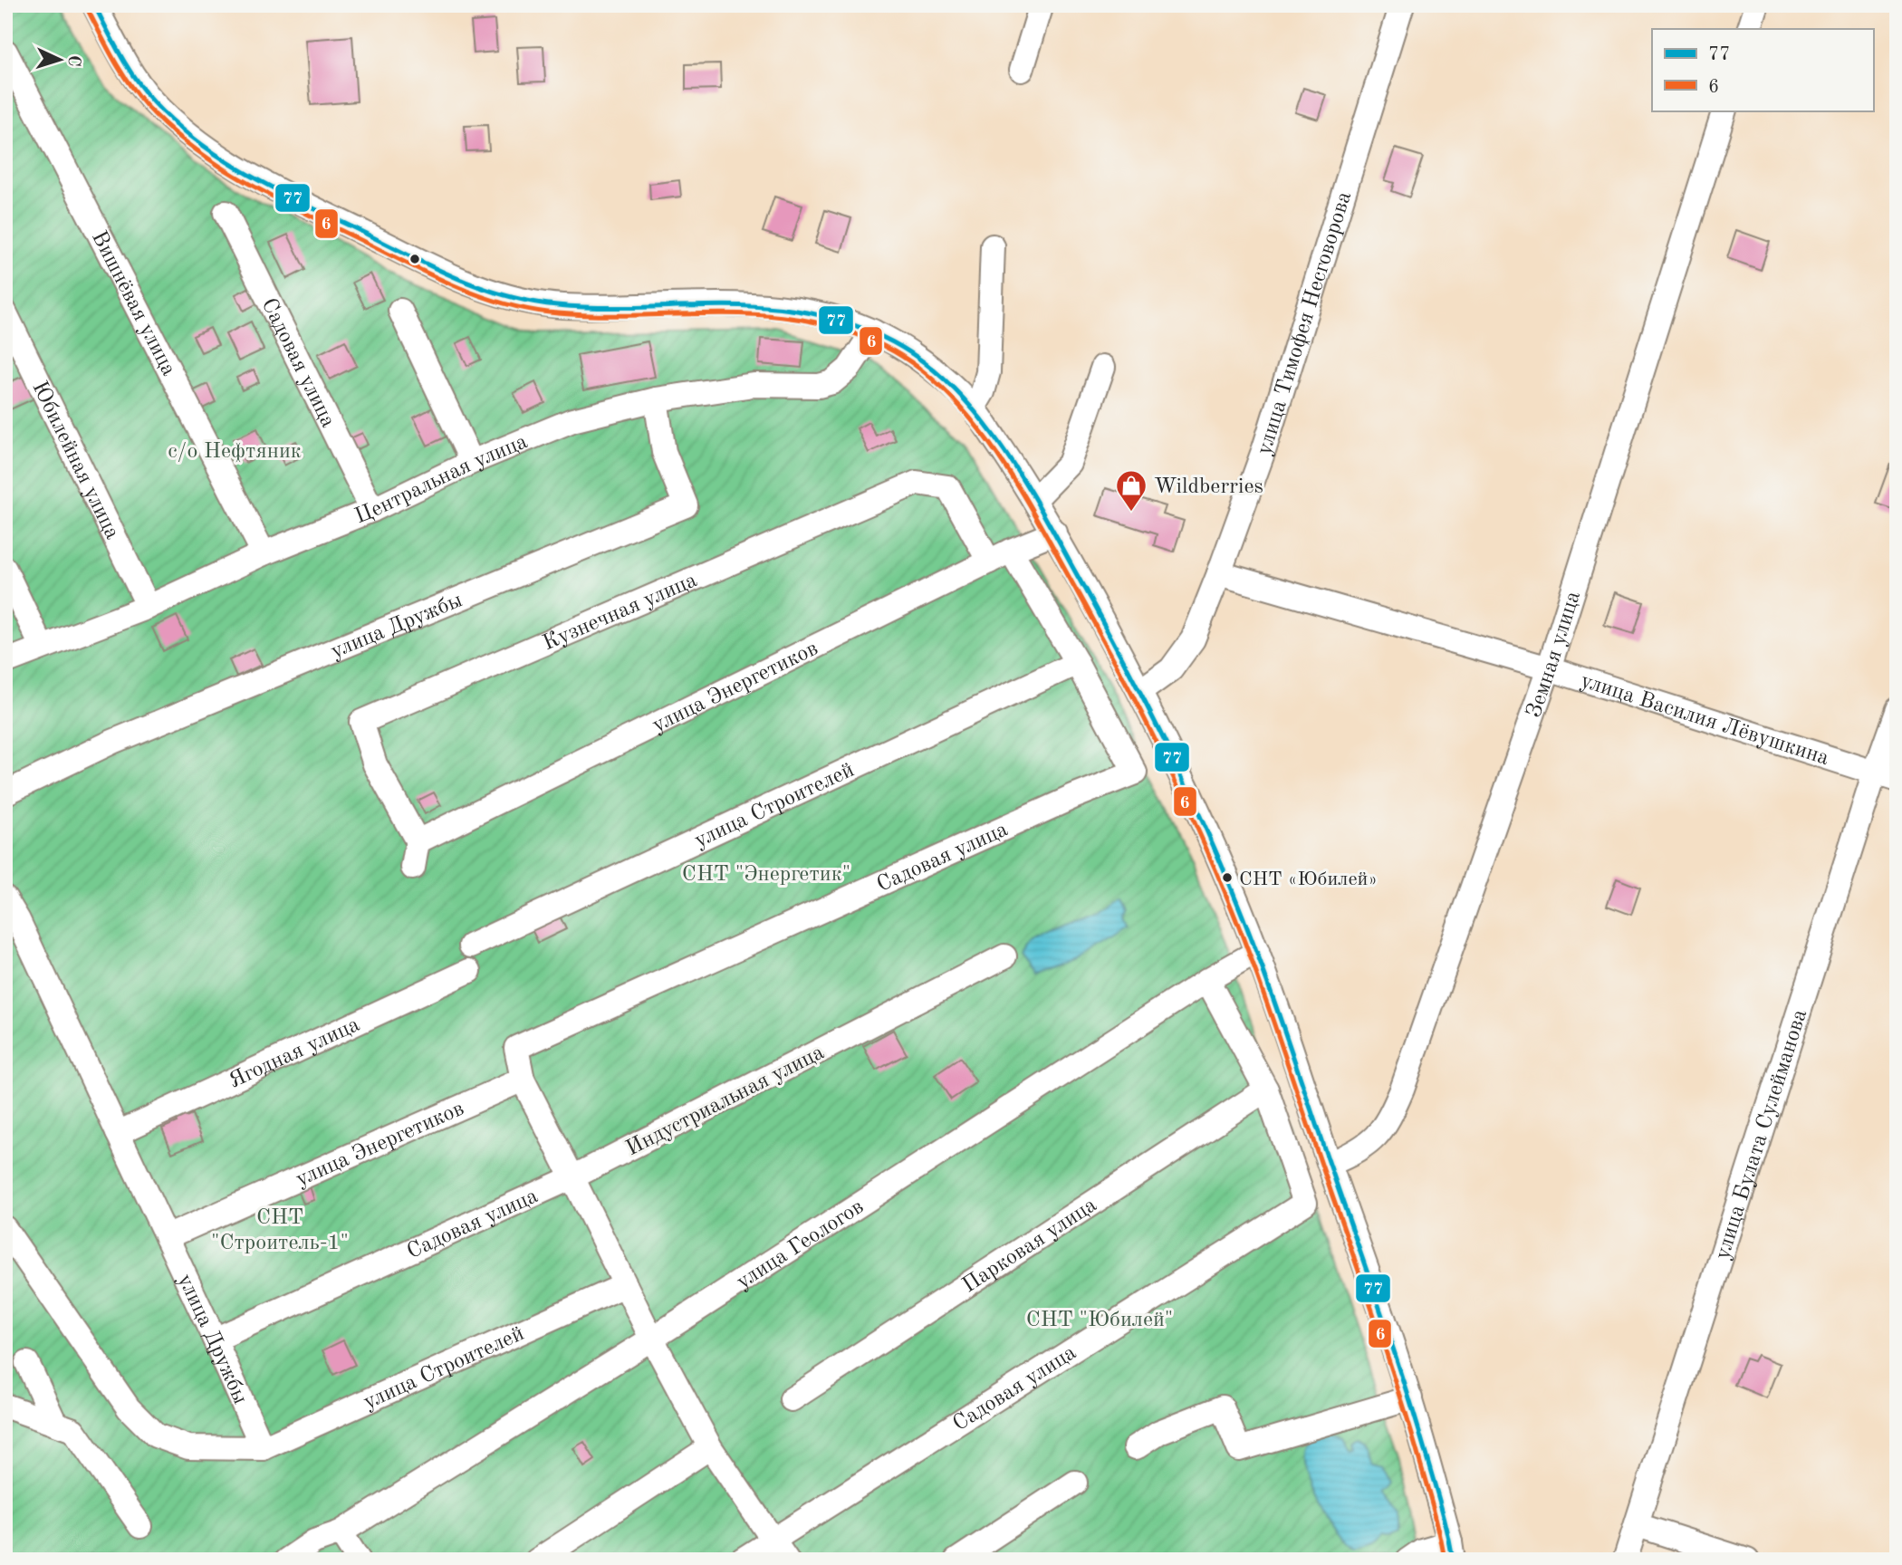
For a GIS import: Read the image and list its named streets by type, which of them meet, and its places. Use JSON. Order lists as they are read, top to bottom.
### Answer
{
  "streets": {
    "street": [
      "Вишнёвая улица",
      "улица Тимофея Несговорова",
      "Садовая улица",
      "Юбилейная улица",
      "Центральная улица",
      "Кузнечная улица",
      "улица Дружбы",
      "Земная улица",
      "улица Энергетиков",
      "улица Василия Лёвушкина",
      "улица Строителей",
      "Ягодная улица",
      "Индустриальная улица",
      "улица Булата Сулейманова",
      "улица Геологов",
      "Парковая улица"
    ]
  },
  "crossings": [
    ["Вишнёвая улица", "Центральная улица"],
    ["улица Тимофея Несговорова", "улица Василия Лёвушкина"],
    ["Садовая улица", "Центральная улица"],
    ["Садовая улица", "улица Дружбы"],
    ["Садовая улица", "улица Энергетиков"],
    ["Садовая улица", "улица Строителей"],
    ["Садовая улица", "Индустриальная улица"],
    ["Садовая улица", "улица Геологов"],
    ["Садовая улица", "Парковая улица"],
    ["Юбилейная улица", "Центральная улица"],
    ["Центральная улица", "улица Дружбы"],
    ["Кузнечная улица", "улица Энергетиков"],
    ["улица Дружбы", "улица Энергетиков"],
    ["улица Дружбы", "улица Строителей"],
    ["улица Дружбы", "Ягодная улица"],
    ["Земная улица", "улица Василия Лёвушкина"],
    ["улица Василия Лёвушкина", "улица Булата Сулейманова"]
  ],
  "parks": [
    "с/о Нефтяник",
    "СНТ \"Энергетик\"",
    "СНТ \"Строитель-1\"",
    "СНТ \"Юбилей\""
  ],
  "places": {
    "shop": ["Wildberries"],
    "other": ["СНТ «Юбилей»"]
  },
  "lines": ["transit line 77", "transit line 6"],
  "legend": ["77", "6"],
  "north": "right"
}
